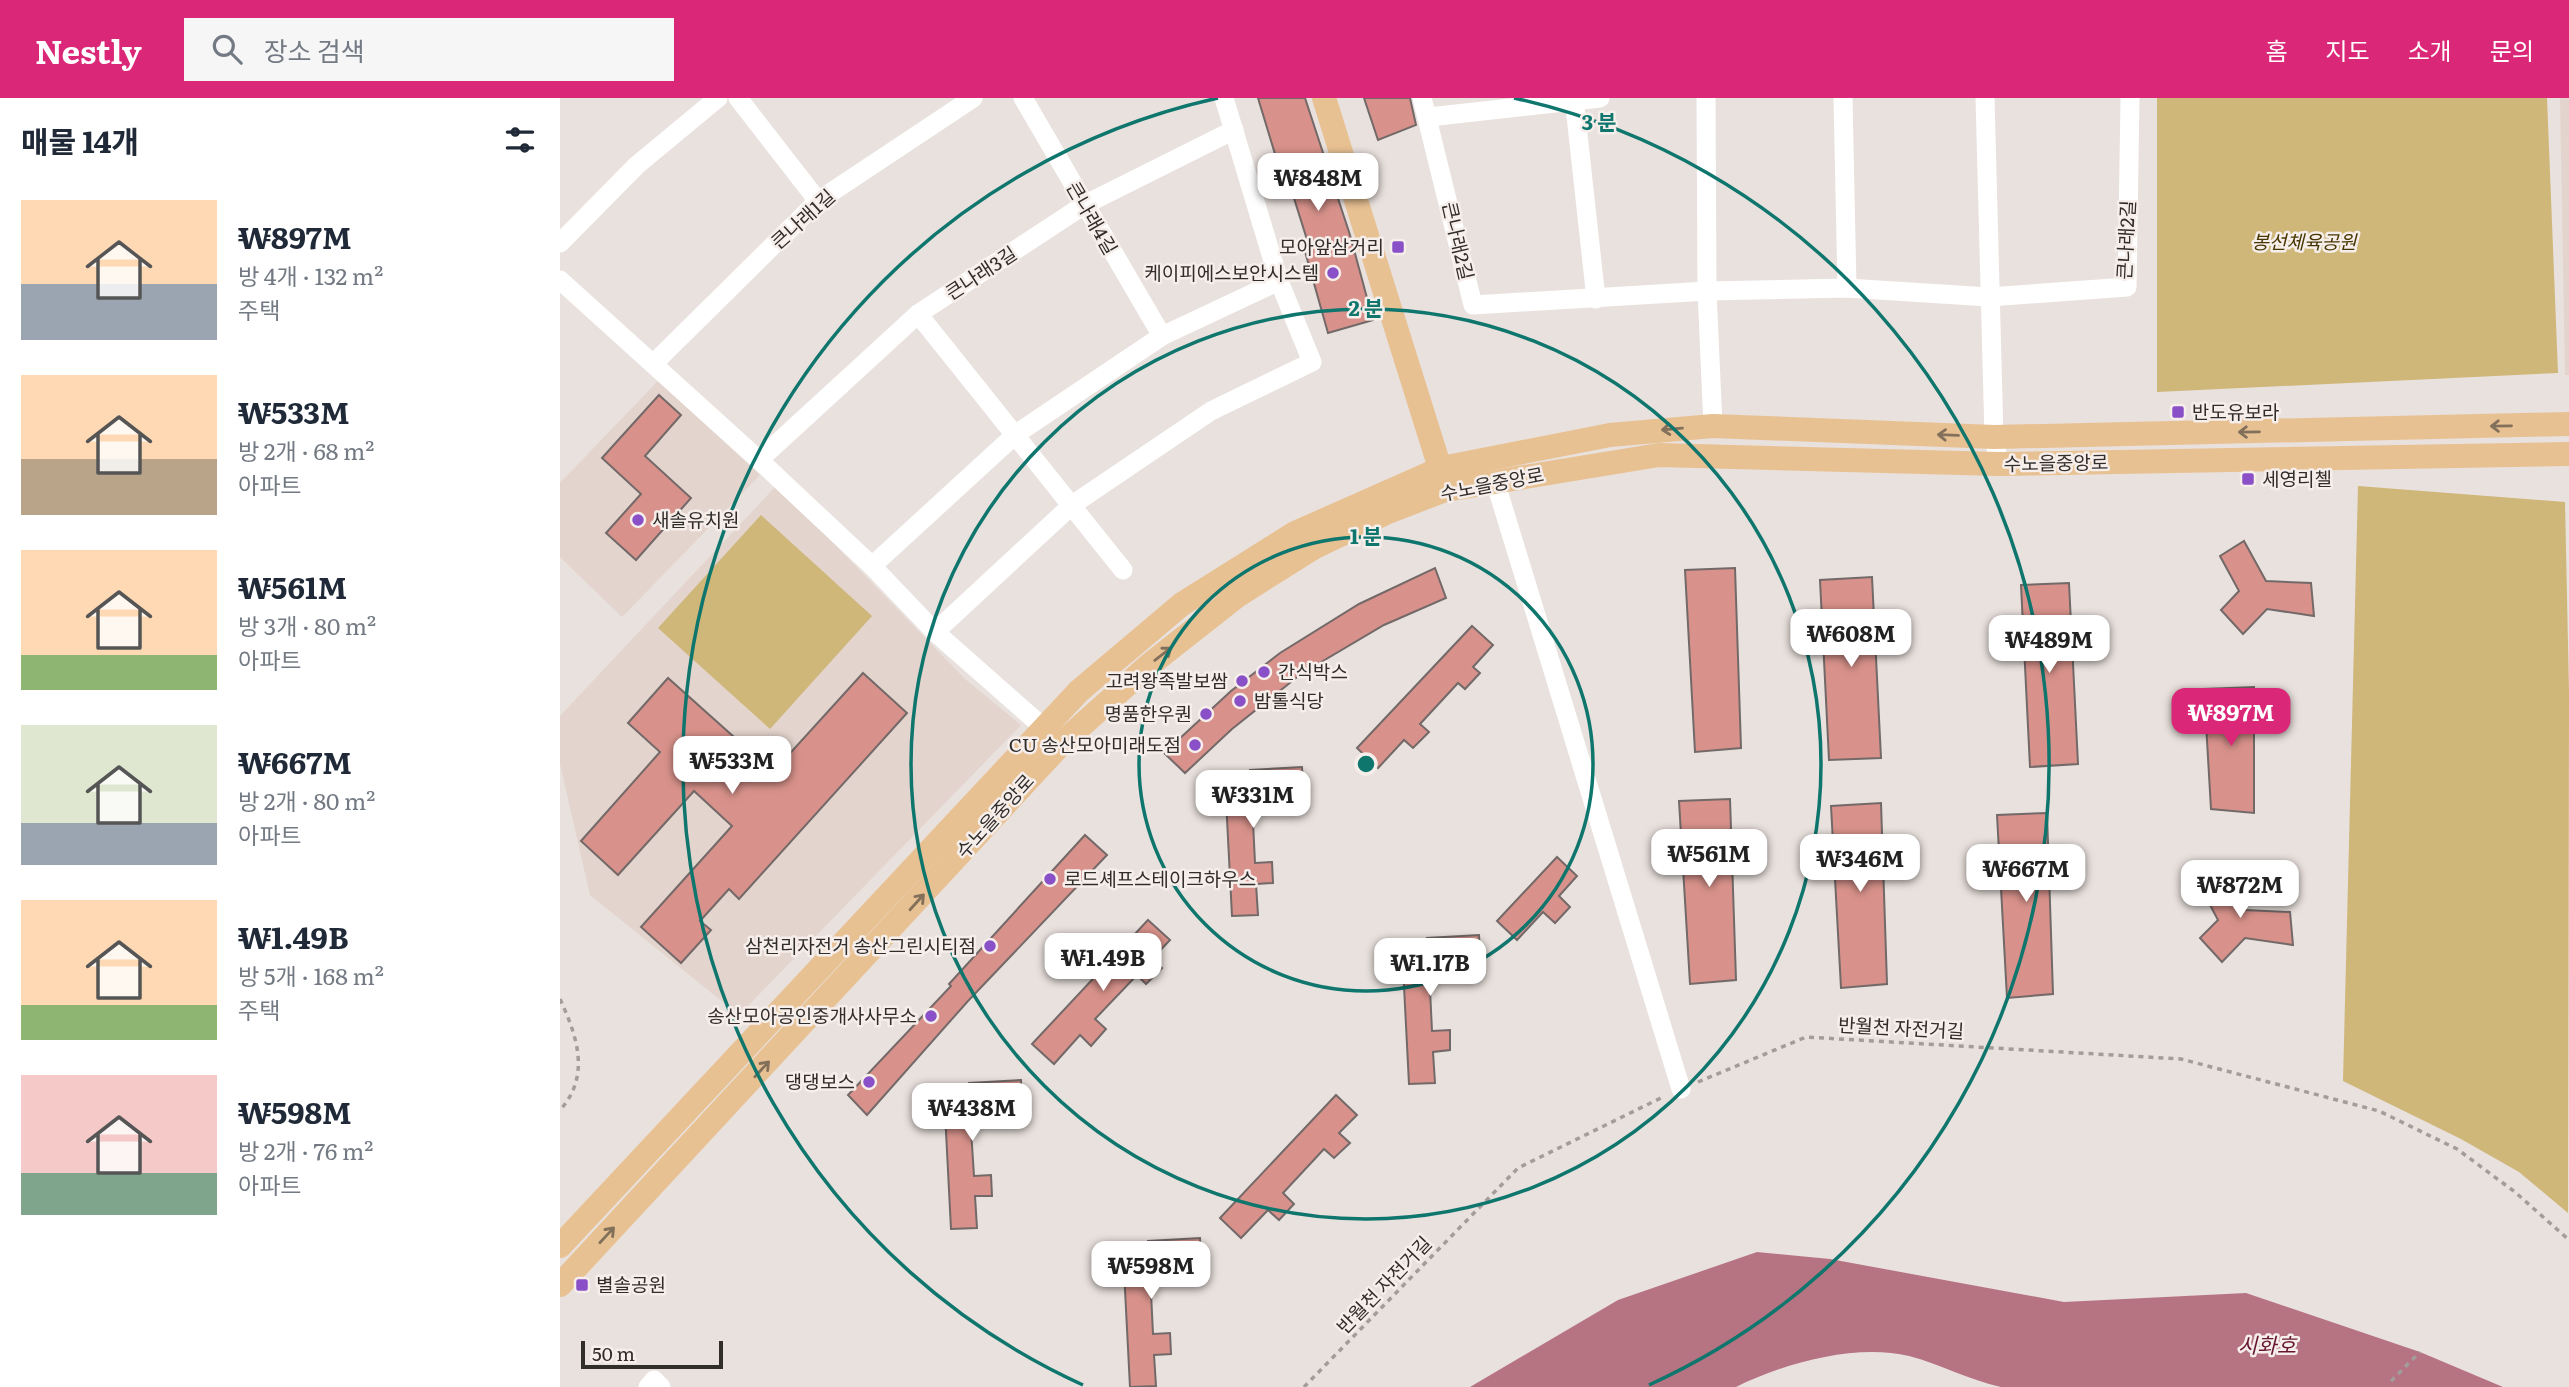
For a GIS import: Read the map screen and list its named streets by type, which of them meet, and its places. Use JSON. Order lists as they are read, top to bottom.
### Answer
{
  "streets": {
    "main road": ["수노을중앙로"],
    "street": [
      "큰나래4길",
      "큰나래1길",
      "큰나래2길",
      "큰나래3길"
    ],
    "path": ["반월천 자전거길"]
  },
  "crossings": [
    ["큰나래4길", "큰나래3길"]
  ],
  "water": ["시화호"],
  "parks": ["봉선체육공원"],
  "places": {
    "transit": [
      "모아앞삼거리",
      "반도유보라",
      "세영리첼",
      "별솔공원"
    ],
    "other": [
      "케이피에스보안시스템",
      "새솔유치원",
      "간식박스",
      "고려왕족발보쌈",
      "밤톨식당",
      "명품한우퀀",
      "CU 송산모아미래도점",
      "로드셰프스테이크하우스",
      "삼천리자전거 송산그린시티점",
      "송산모아공인중개사사무소",
      "댕댕보스"
    ]
  },
  "scale_bar": "50 m",
  "page": {
    "header": "Nestly",
    "search": "장소 검색",
    "nav": [
      "홈",
      "지도",
      "소개",
      "문의"
    ],
    "heading": "매물 14개",
    "price": [
      "₩848M",
      "₩608M",
      "₩489M",
      "₩897M",
      "₩533M",
      "₩331M",
      "₩561M",
      "₩346M",
      "₩667M",
      "₩872M",
      "₩1.49B",
      "₩1.17B",
      "₩438M",
      "₩598M"
    ],
    "list": [
      {
        "name": "₩897M",
        "note": "방 4개 · 132 m² · 주택"
      },
      {
        "name": "₩533M",
        "note": "방 2개 · 68 m² · 아파트"
      },
      {
        "name": "₩561M",
        "note": "방 3개 · 80 m² · 아파트"
      },
      {
        "name": "₩667M",
        "note": "방 2개 · 80 m² · 아파트"
      },
      {
        "name": "₩1.49B",
        "note": "방 5개 · 168 m² · 주택"
      },
      {
        "name": "₩598M",
        "note": "방 2개 · 76 m² · 아파트"
      }
    ],
    "scale": "50 m"
  },
  "rings": ["3 분", "2 분", "1 분"]
}
